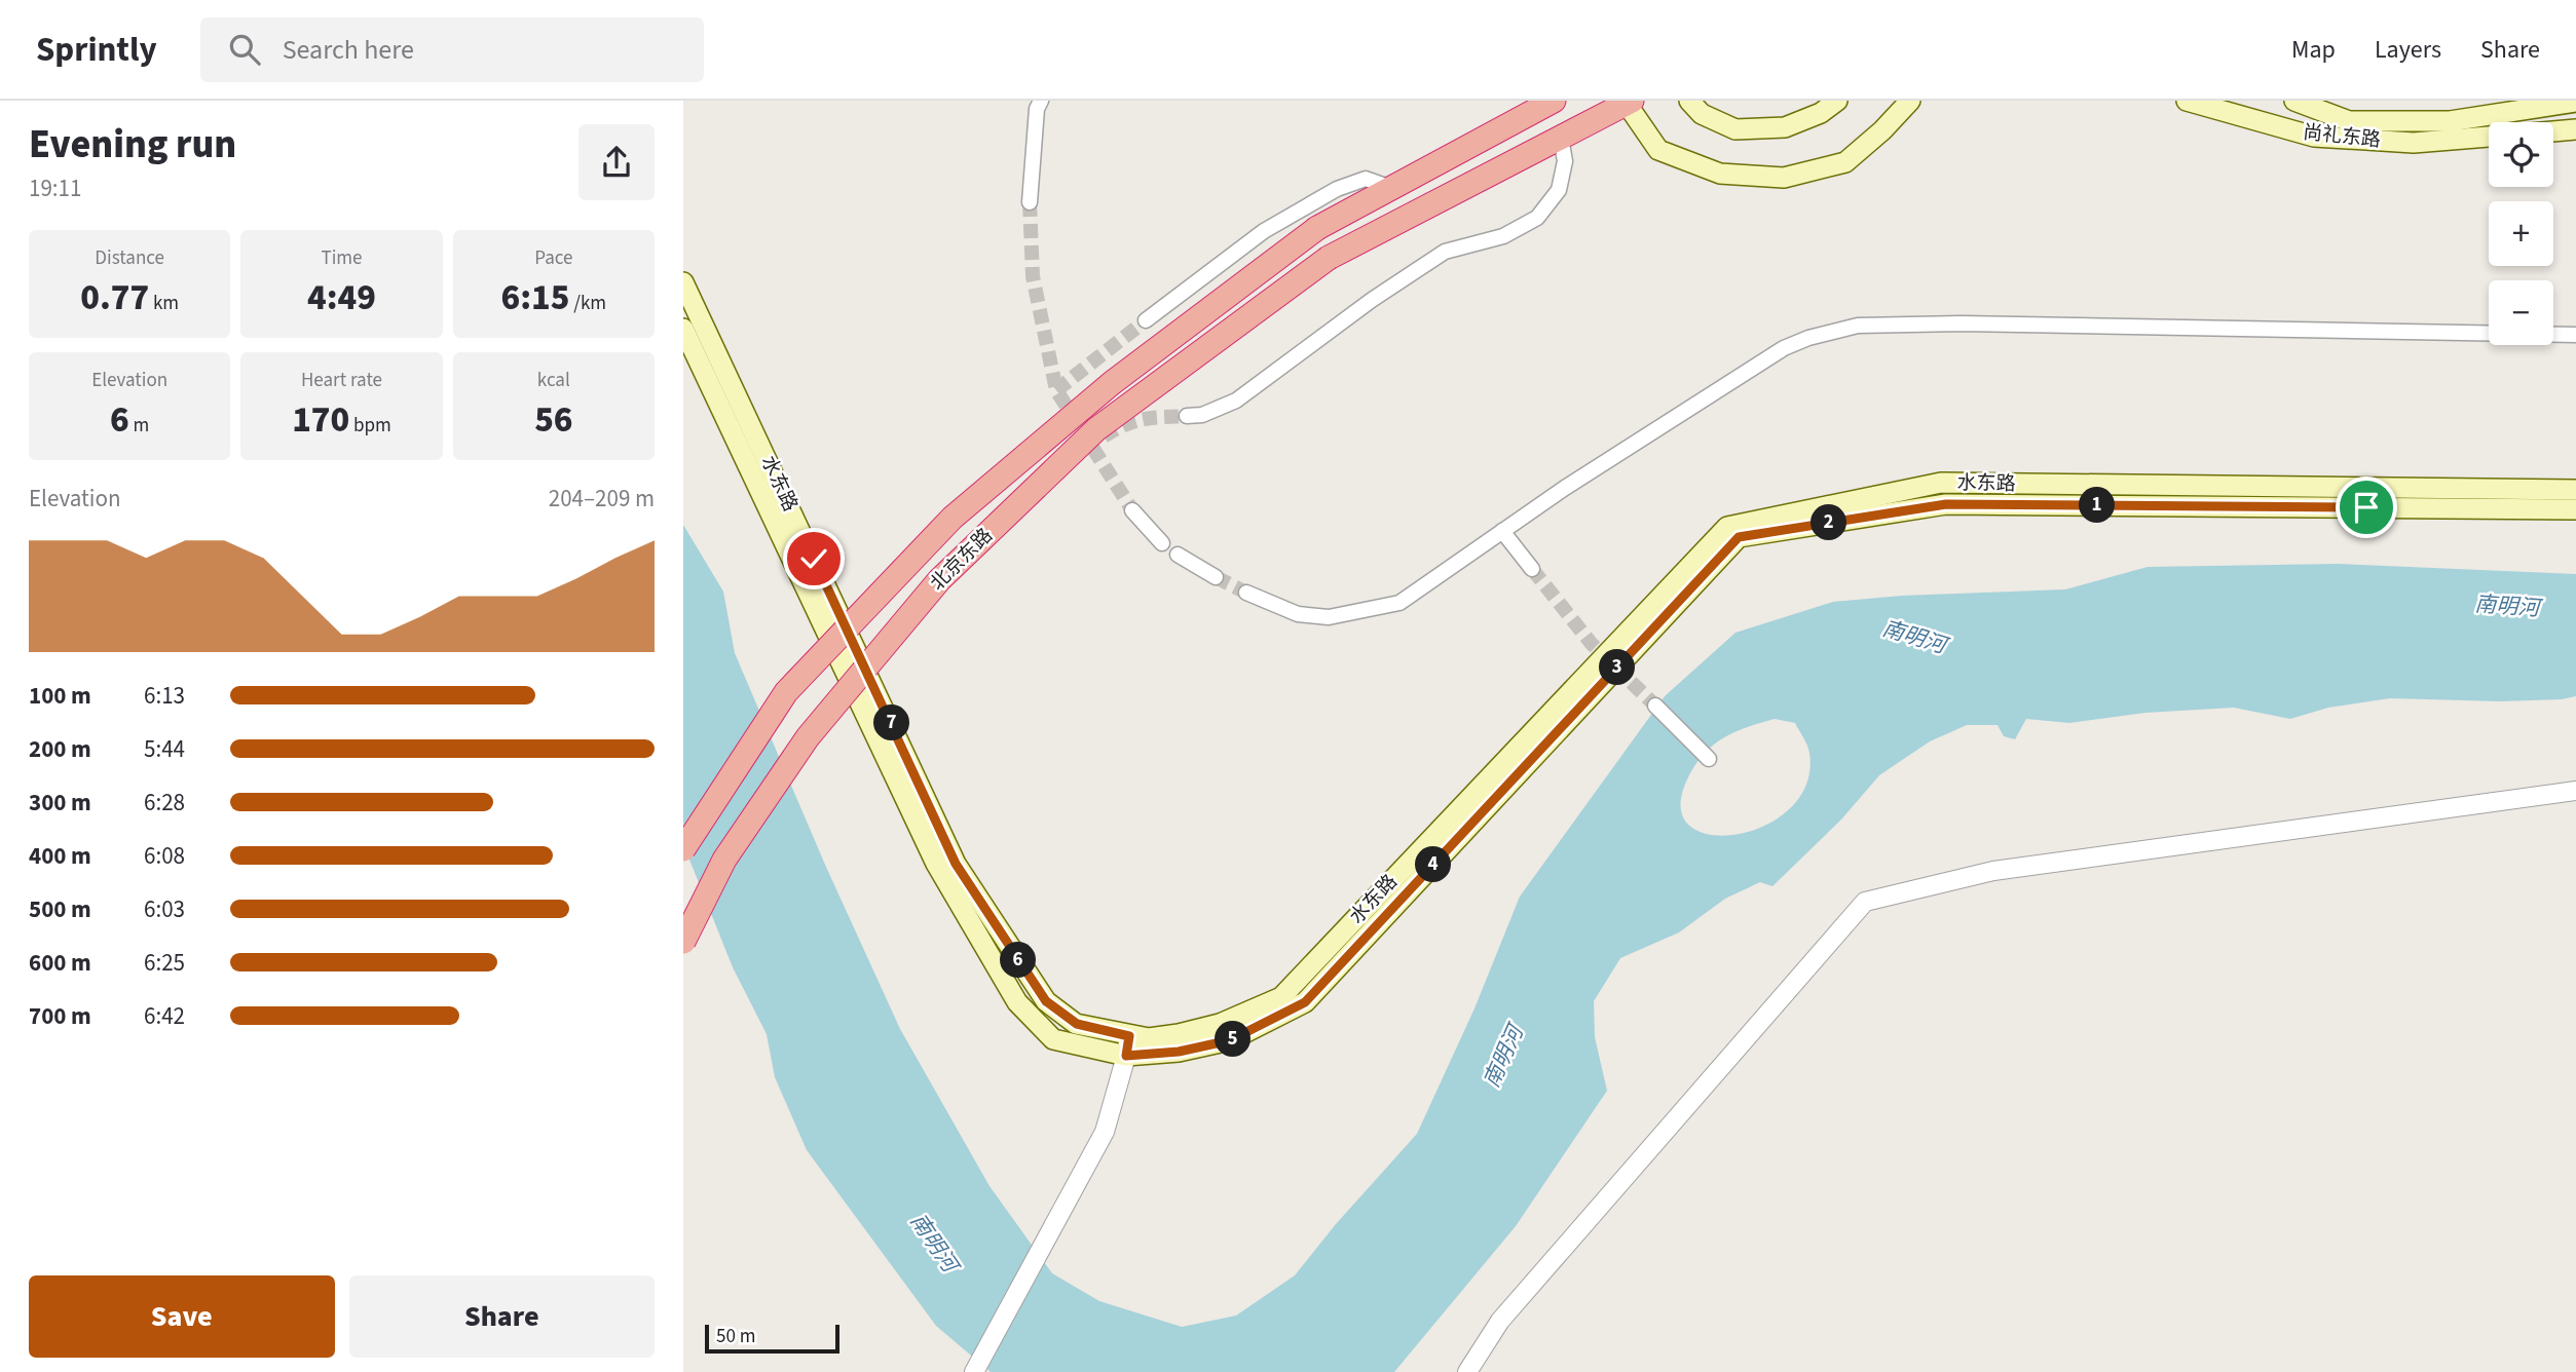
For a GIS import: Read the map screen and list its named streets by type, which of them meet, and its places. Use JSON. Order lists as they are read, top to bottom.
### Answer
{
  "streets": {
    "highway": ["北京东路"],
    "main road": ["尚礼东路", "水东路"]
  },
  "water": ["南明河"],
  "scale_bar": "50 m",
  "page": {
    "header": "Sprintly",
    "search": "Search here",
    "nav": ["Map", "Layers", "Share"],
    "heading": ["Evening run", "19:11"],
    "map_buttons": ["+", "−"],
    "stats": [
      ["Distance", "0.77 km"],
      ["Time", "4:49"],
      ["Pace", "6:15 /km"],
      ["Elevation", "6 m"],
      ["Heart rate", "170 bpm"],
      ["kcal", "56"]
    ],
    "chart": ["Elevation", "204–209 m"],
    "pins": [
      "1",
      "2",
      "3",
      "7",
      "4",
      "6",
      "5"
    ],
    "list": [
      {
        "name": "100 m",
        "note": "6:13"
      },
      {
        "name": "200 m",
        "note": "5:44"
      },
      {
        "name": "300 m",
        "note": "6:28"
      },
      {
        "name": "400 m",
        "note": "6:08"
      },
      {
        "name": "500 m",
        "note": "6:03"
      },
      {
        "name": "600 m",
        "note": "6:25"
      },
      {
        "name": "700 m",
        "note": "6:42"
      }
    ],
    "buttons": ["Save", "Share"],
    "scale": "50 m"
  }
}
